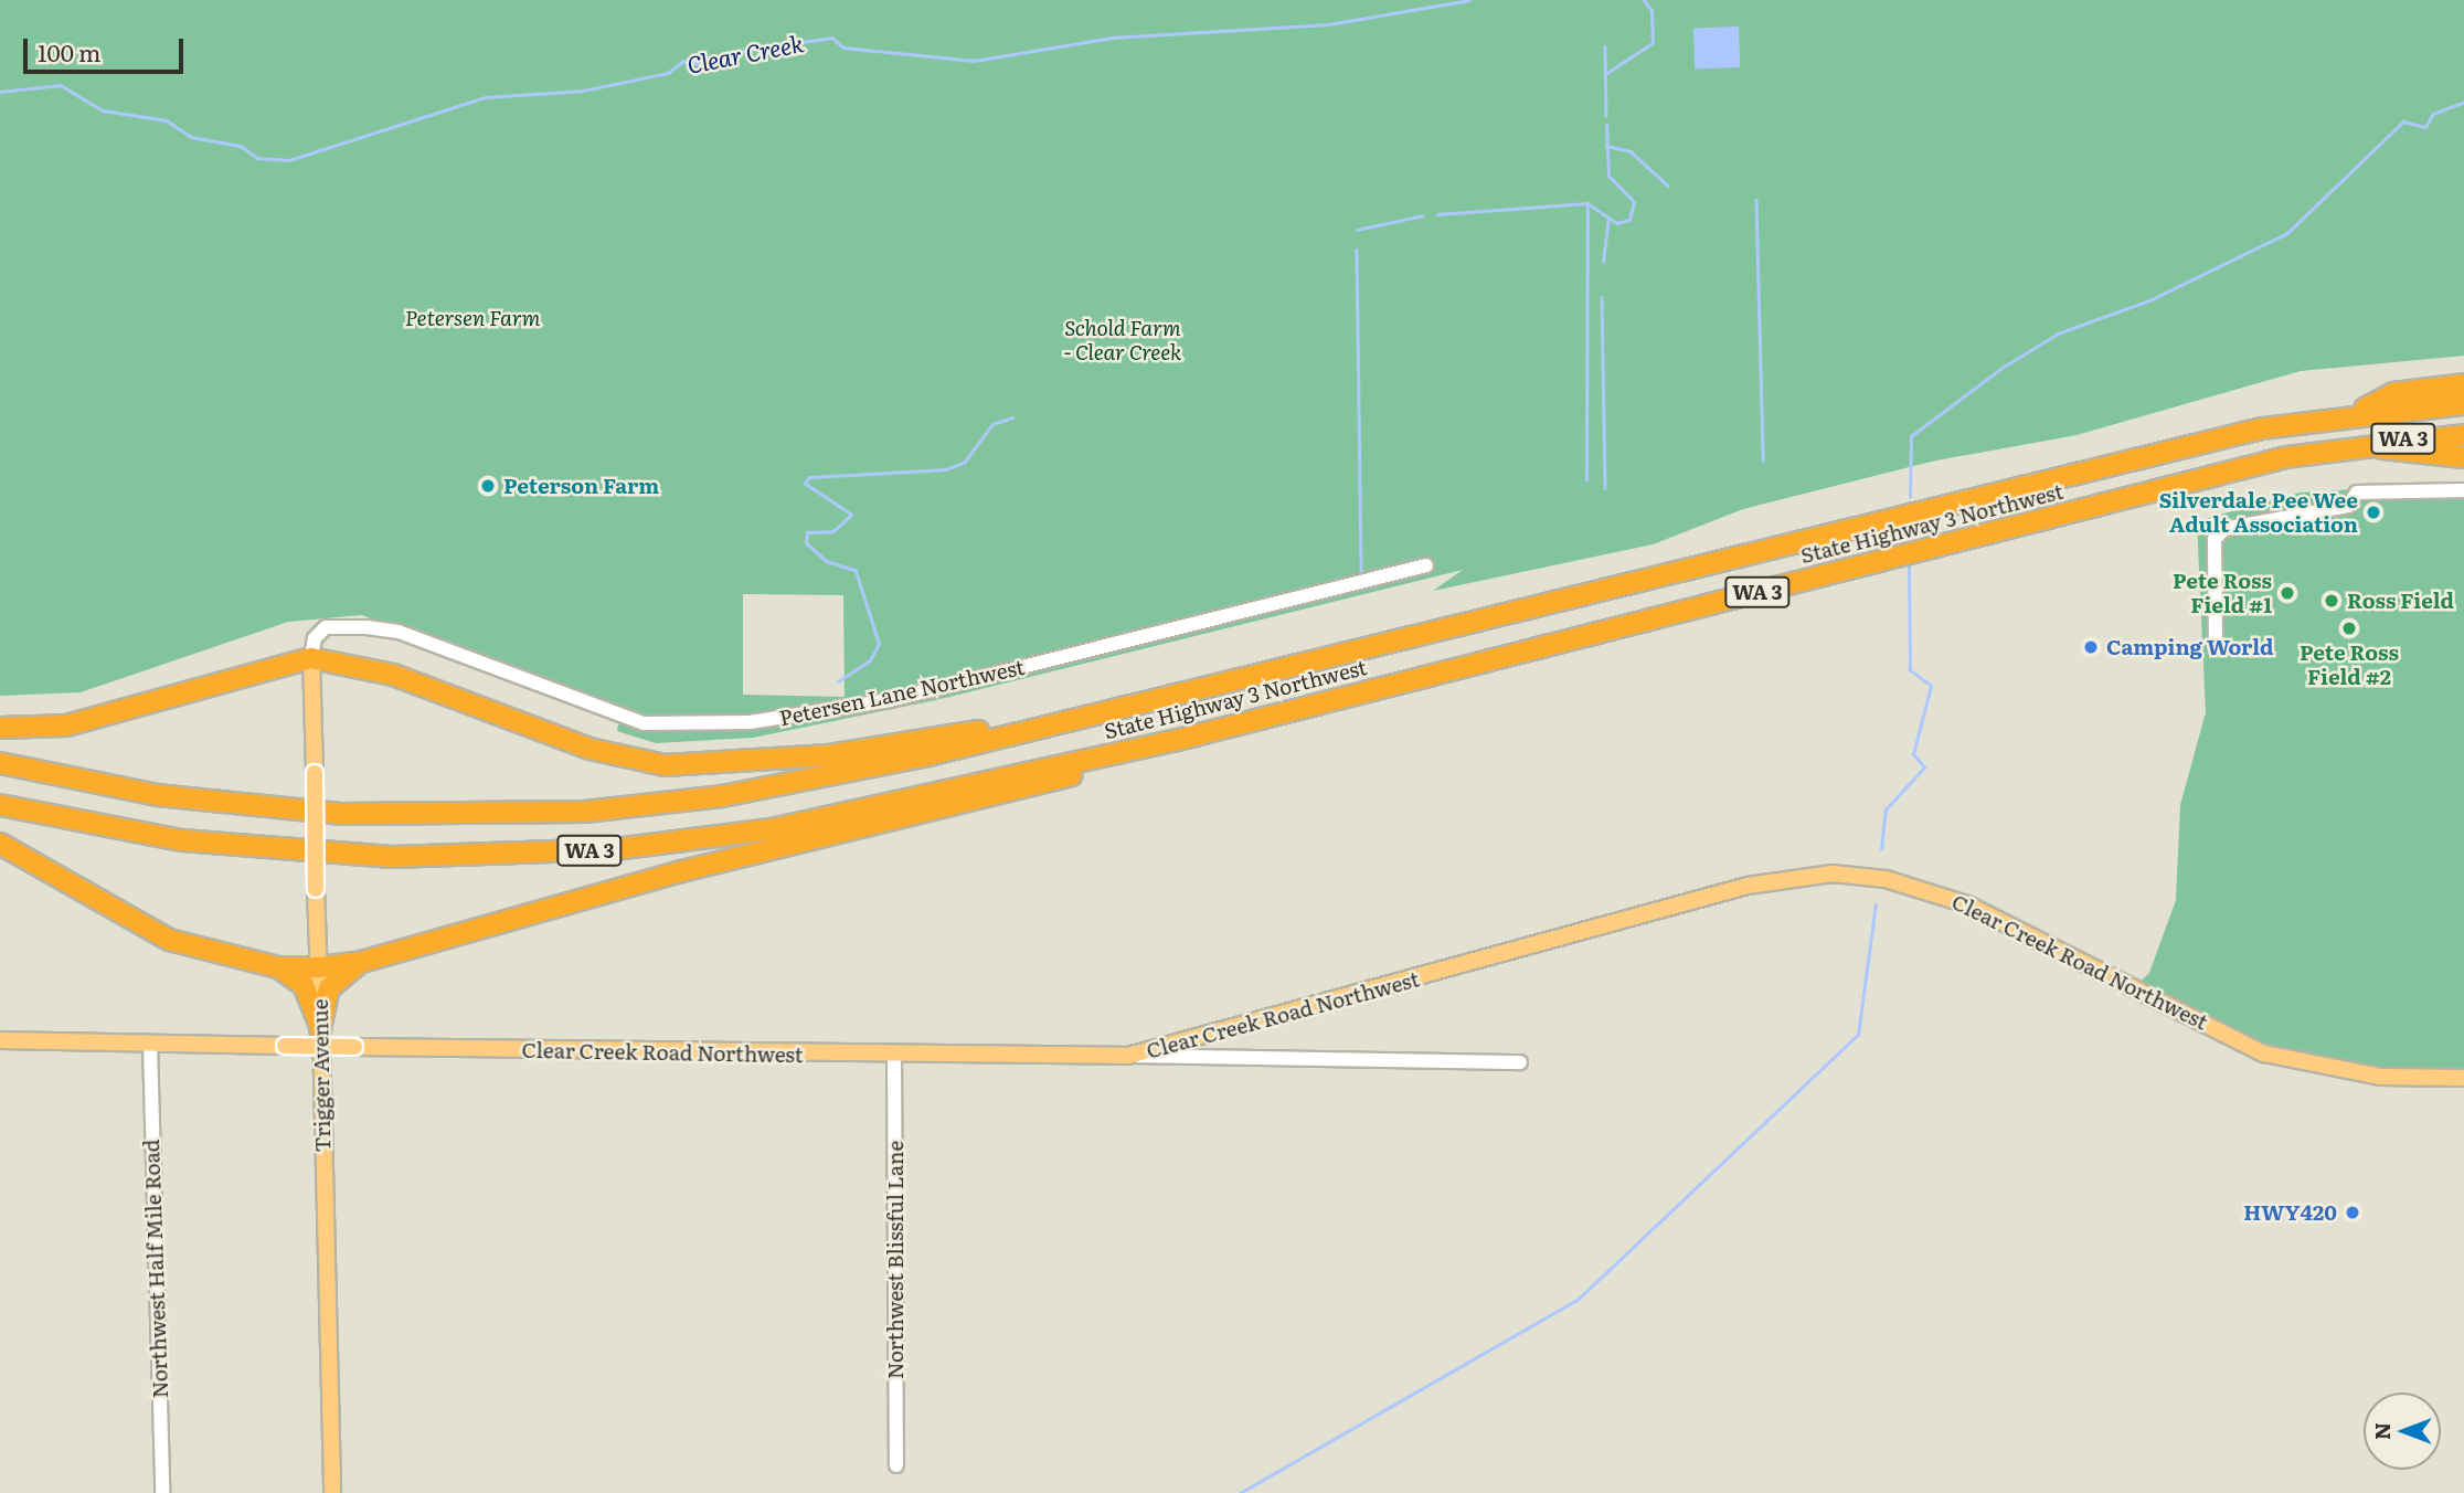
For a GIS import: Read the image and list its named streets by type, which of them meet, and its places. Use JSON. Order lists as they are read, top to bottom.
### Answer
{
  "streets": {
    "highway": ["WA 3", "State Highway 3 Northwest"],
    "main road": ["Clear Creek Road Northwest", "Trigger Avenue"],
    "street": ["Petersen Lane Northwest", "Northwest Blissful Lane", "Northwest Half Mile Road"]
  },
  "crossings": [
    ["Petersen Lane Northwest", "Trigger Avenue"],
    ["Clear Creek Road Northwest", "Northwest Blissful Lane"],
    ["Clear Creek Road Northwest", "Northwest Half Mile Road"]
  ],
  "water": ["Clear Creek"],
  "parks": ["Petersen Farm", "Schold Farm - Clear Creek"],
  "places": [
    "Peterson Farm",
    "Silverdale Pee Wee Adult Association",
    "Pete Ross Field #1",
    "Ross Field",
    "Pete Ross Field #2",
    "Camping World",
    "HWY420"
  ],
  "scale_bar": "100 m",
  "north": "left"
}
